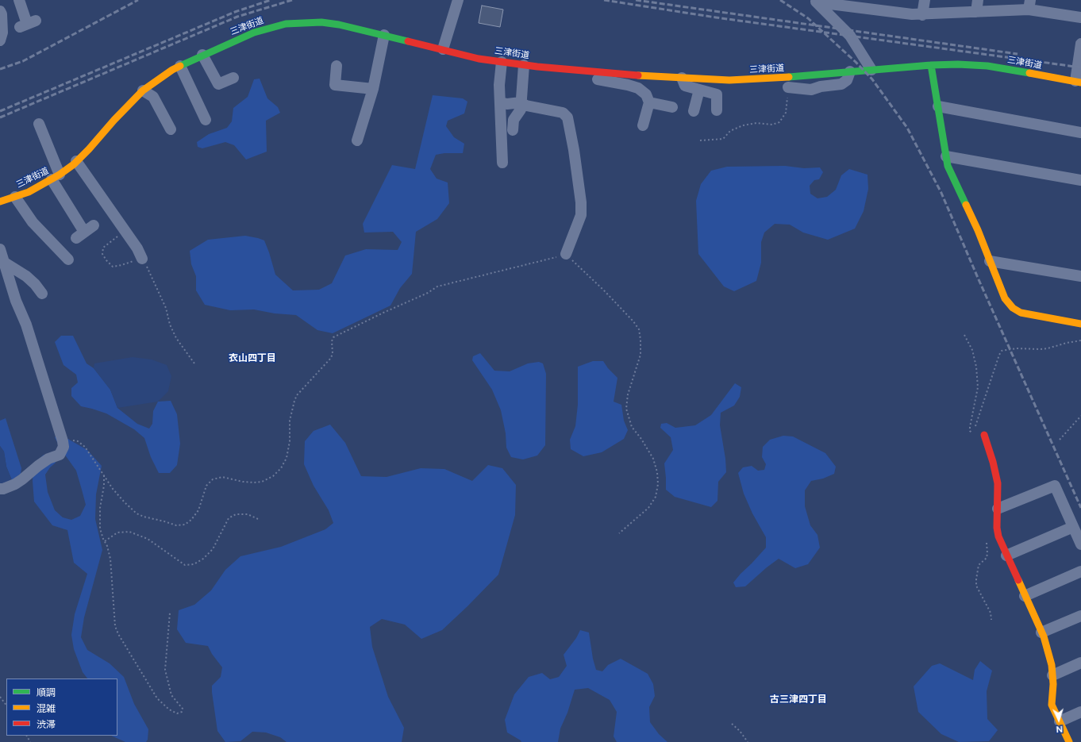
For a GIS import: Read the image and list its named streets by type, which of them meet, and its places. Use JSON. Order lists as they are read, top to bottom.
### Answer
{
  "streets": {
    "street": ["三津街道"]
  },
  "districts": ["衣山四丁目", "古三津四丁目"],
  "legend": ["順調", "混雑", "渋滞"],
  "north": "bottom"
}
